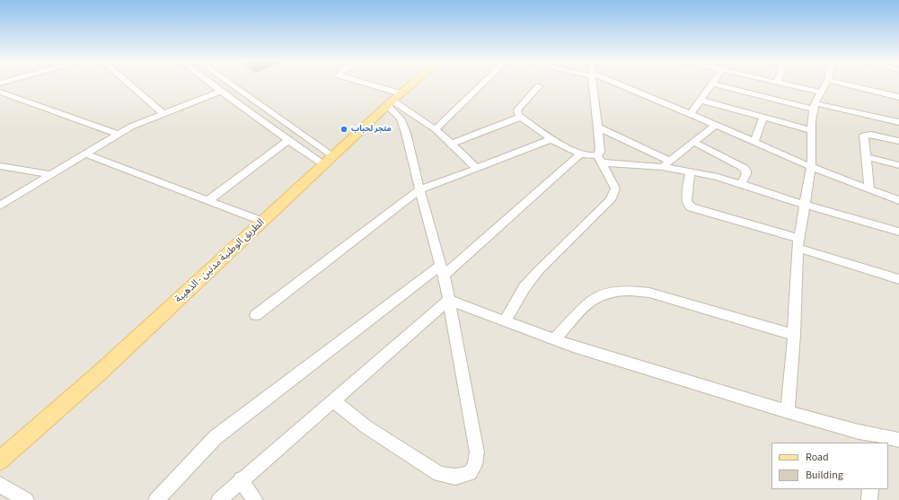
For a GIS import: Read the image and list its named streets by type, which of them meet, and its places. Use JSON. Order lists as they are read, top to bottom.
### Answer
{
  "streets": {
    "main road": ["الطريق الوطنية مدنين - الذهيبة"]
  },
  "places": ["متجر لحباب"],
  "legend": ["Road", "Building"]
}
